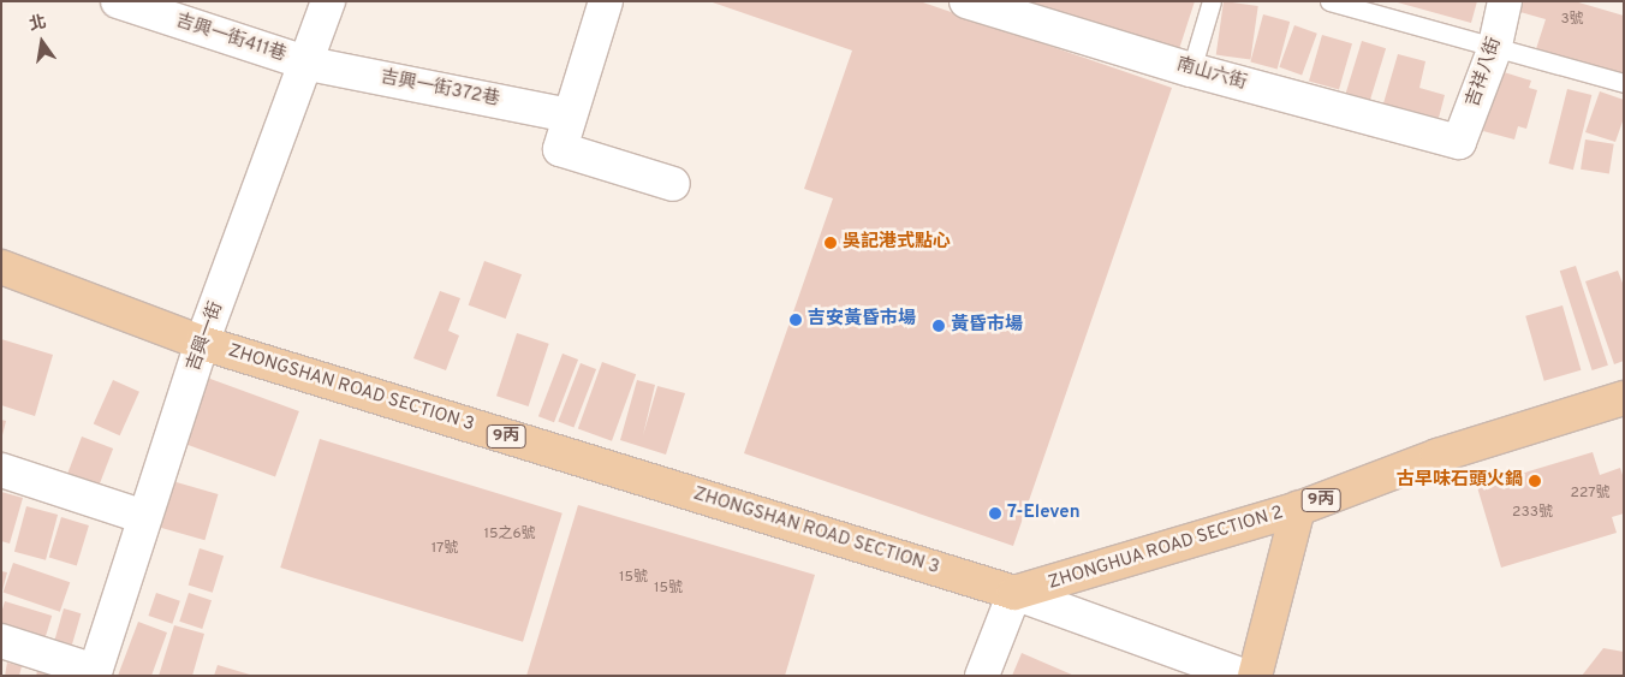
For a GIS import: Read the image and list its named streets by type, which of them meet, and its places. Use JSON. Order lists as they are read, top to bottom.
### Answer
{
  "streets": {
    "main road": ["ZHONGSHAN ROAD SECTION 3", "9丙", "ZHONGHUA ROAD SECTION 2"],
    "street": [
      "吉興一街411巷",
      "吉祥八街",
      "南山六街",
      "吉興一街372巷",
      "吉興一街"
    ]
  },
  "crossings": [
    ["吉興一街411巷", "吉興一街372巷"],
    ["吉興一街411巷", "吉興一街"],
    ["吉祥八街", "南山六街"],
    ["吉興一街372巷", "吉興一街"],
    ["吉興一街", "ZHONGSHAN ROAD SECTION 3"],
    ["ZHONGSHAN ROAD SECTION 3", "ZHONGHUA ROAD SECTION 2"]
  ],
  "places": [
    "吳記港式點心",
    "吉安黃昏市場",
    "黃昏市場",
    "古早味石頭火鍋",
    "7-Eleven"
  ],
  "house_numbers": [
    "3號",
    "227號",
    "233號",
    "15之6號",
    "17號",
    "15號",
    "15號"
  ],
  "north": "top"
}
